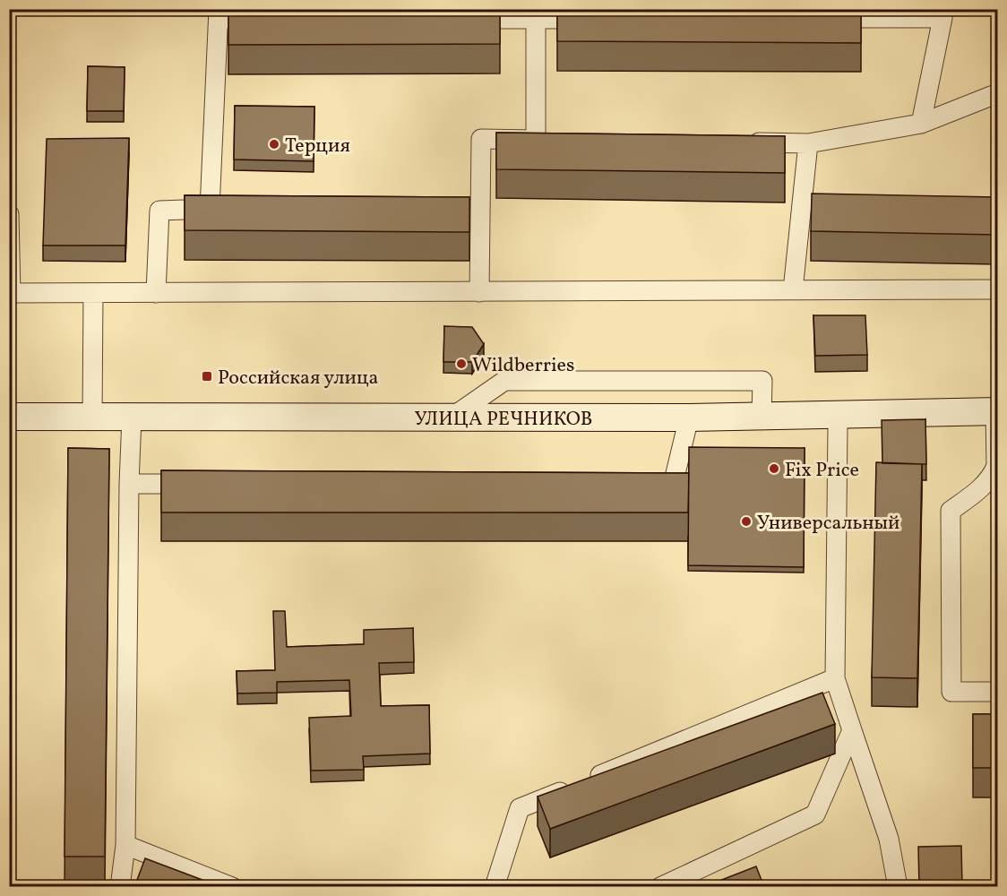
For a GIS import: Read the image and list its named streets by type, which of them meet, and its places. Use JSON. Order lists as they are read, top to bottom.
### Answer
{
  "streets": {
    "street": ["УЛИЦА РЕЧНИКОВ"]
  },
  "places": {
    "other": [
      "Терция",
      "Wildberries",
      "Fix Price",
      "Универсальный"
    ],
    "transit": ["Российская улица"]
  }
}
